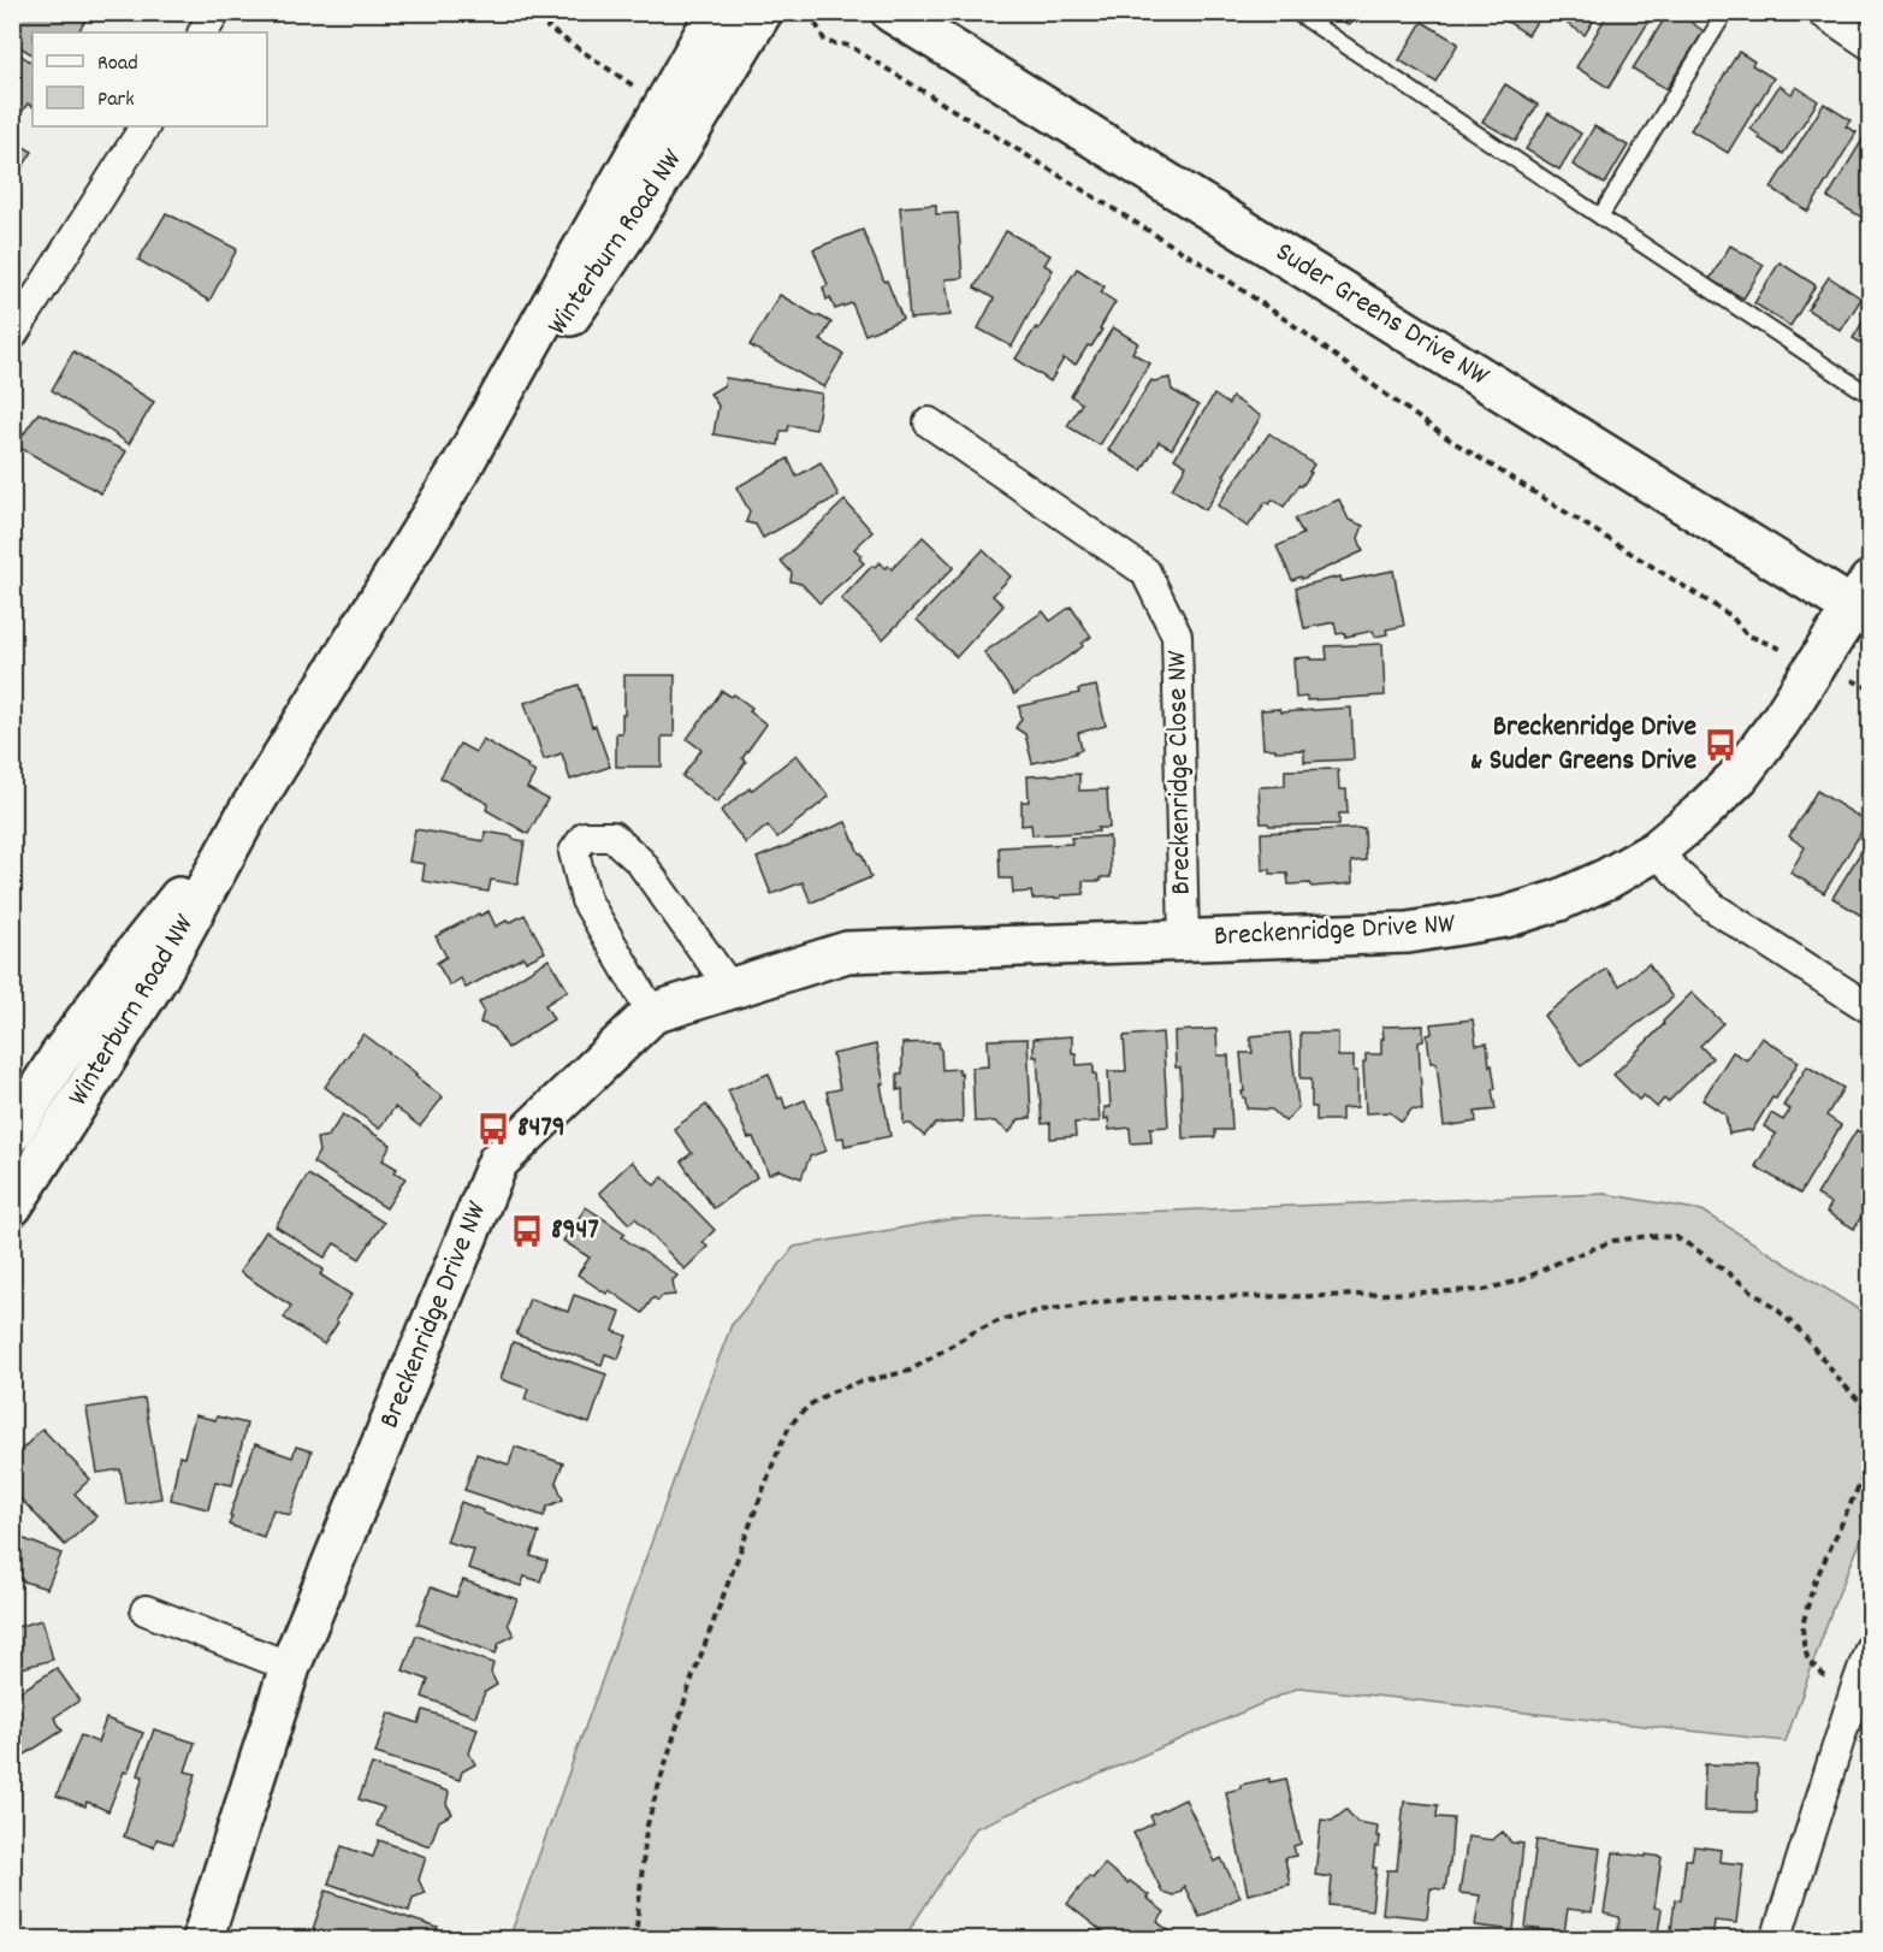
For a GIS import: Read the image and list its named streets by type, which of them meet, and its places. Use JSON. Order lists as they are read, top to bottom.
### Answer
{
  "streets": {
    "main road": ["Winterburn Road NW", "Suder Greens Drive NW", "Breckenridge Drive NW"],
    "street": ["Breckenridge Close NW"]
  },
  "crossings": [
    ["Suder Greens Drive NW", "Breckenridge Drive NW"],
    ["Breckenridge Close NW", "Breckenridge Drive NW"]
  ],
  "places": {
    "bus stop": ["Breckenridge Drive & Suder Greens Drive", "8479", "8947"]
  },
  "legend": ["Road", "Park"]
}
